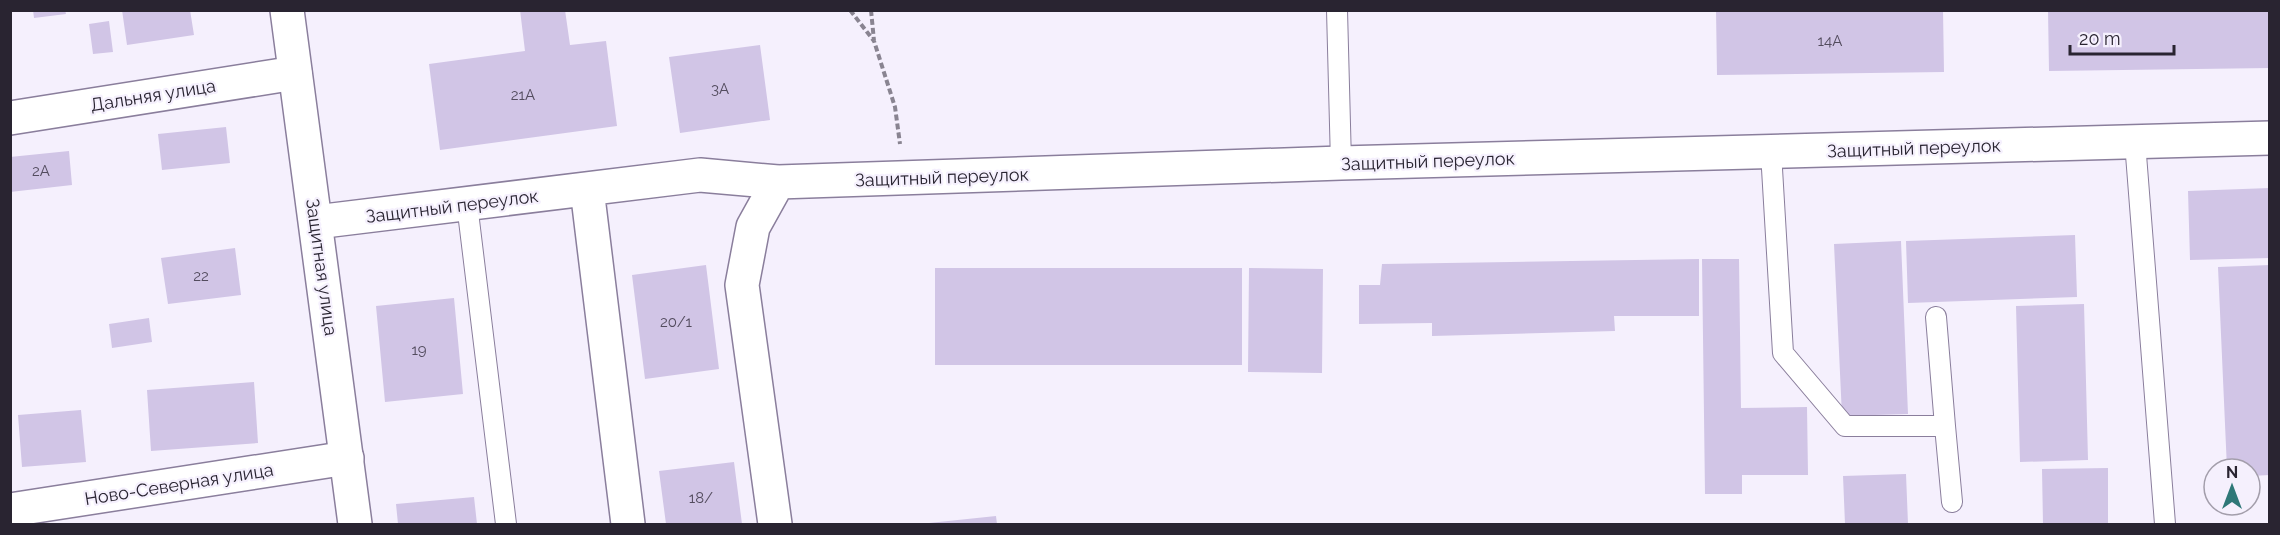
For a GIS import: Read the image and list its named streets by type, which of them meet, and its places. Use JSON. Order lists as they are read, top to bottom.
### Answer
{
  "streets": {
    "street": [
      "Дальняя улица",
      "Защитный переулок",
      "Защитная улица",
      "Ново-Северная улица"
    ]
  },
  "crossings": [
    ["Дальняя улица", "Защитная улица"],
    ["Защитный переулок", "Защитная улица"],
    ["Защитная улица", "Ново-Северная улица"]
  ],
  "house_numbers": [
    "14А",
    "3А",
    "21А",
    "2А",
    "22",
    "20/1",
    "19",
    "18/"
  ],
  "scale_bar": "20 m",
  "north": "top"
}
